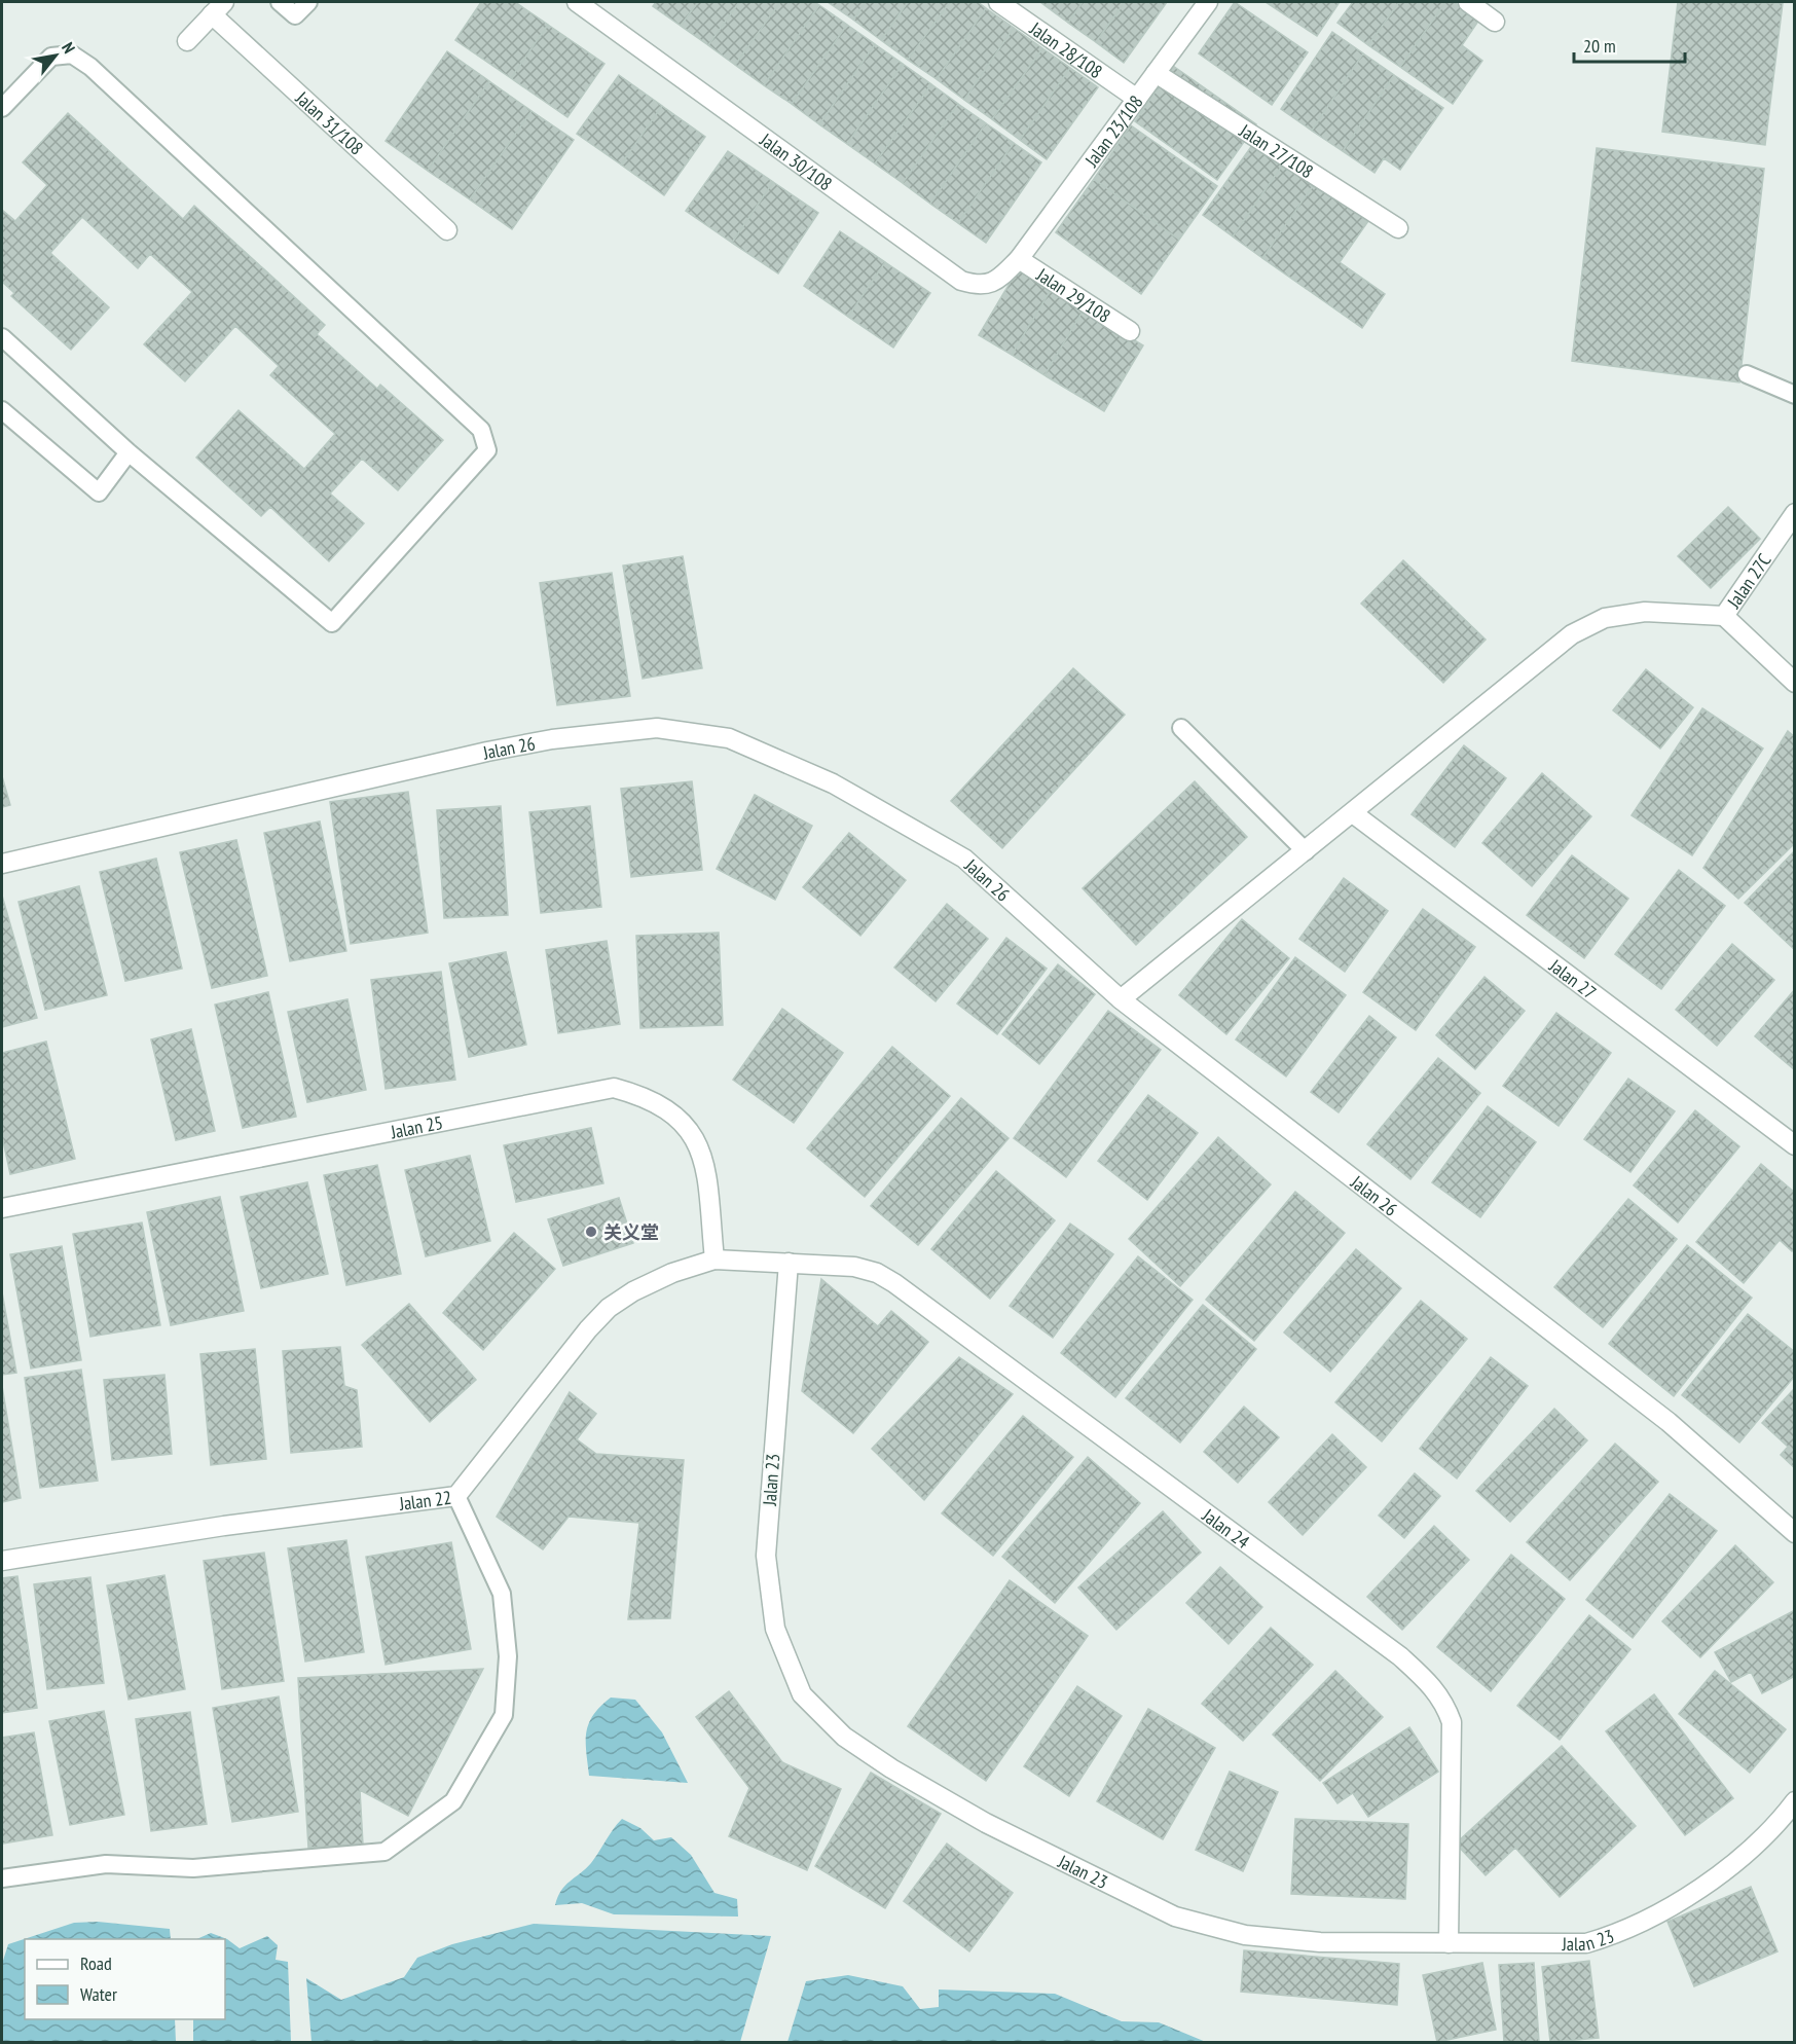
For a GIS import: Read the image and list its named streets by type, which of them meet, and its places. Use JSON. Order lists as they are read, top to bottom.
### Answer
{
  "streets": {
    "street": [
      "Jalan 28/108",
      "Jalan 31/108",
      "Jalan 23/108",
      "Jalan 27/108",
      "Jalan 30/108",
      "Jalan 29/108",
      "Jalan 27C",
      "Jalan 26",
      "Jalan 27",
      "Jalan 25",
      "Jalan 23",
      "Jalan 22",
      "Jalan 24"
    ]
  },
  "crossings": [
    ["Jalan 28/108", "Jalan 23/108"],
    ["Jalan 23/108", "Jalan 27/108"],
    ["Jalan 23/108", "Jalan 30/108"],
    ["Jalan 23/108", "Jalan 29/108"],
    ["Jalan 30/108", "Jalan 29/108"],
    ["Jalan 25", "Jalan 22"],
    ["Jalan 23", "Jalan 22"],
    ["Jalan 23", "Jalan 24"],
    ["Jalan 22", "Jalan 24"]
  ],
  "places": ["关义堂"],
  "legend": ["Road", "Water"],
  "scale_bar": "20 m",
  "north": "top right"
}
